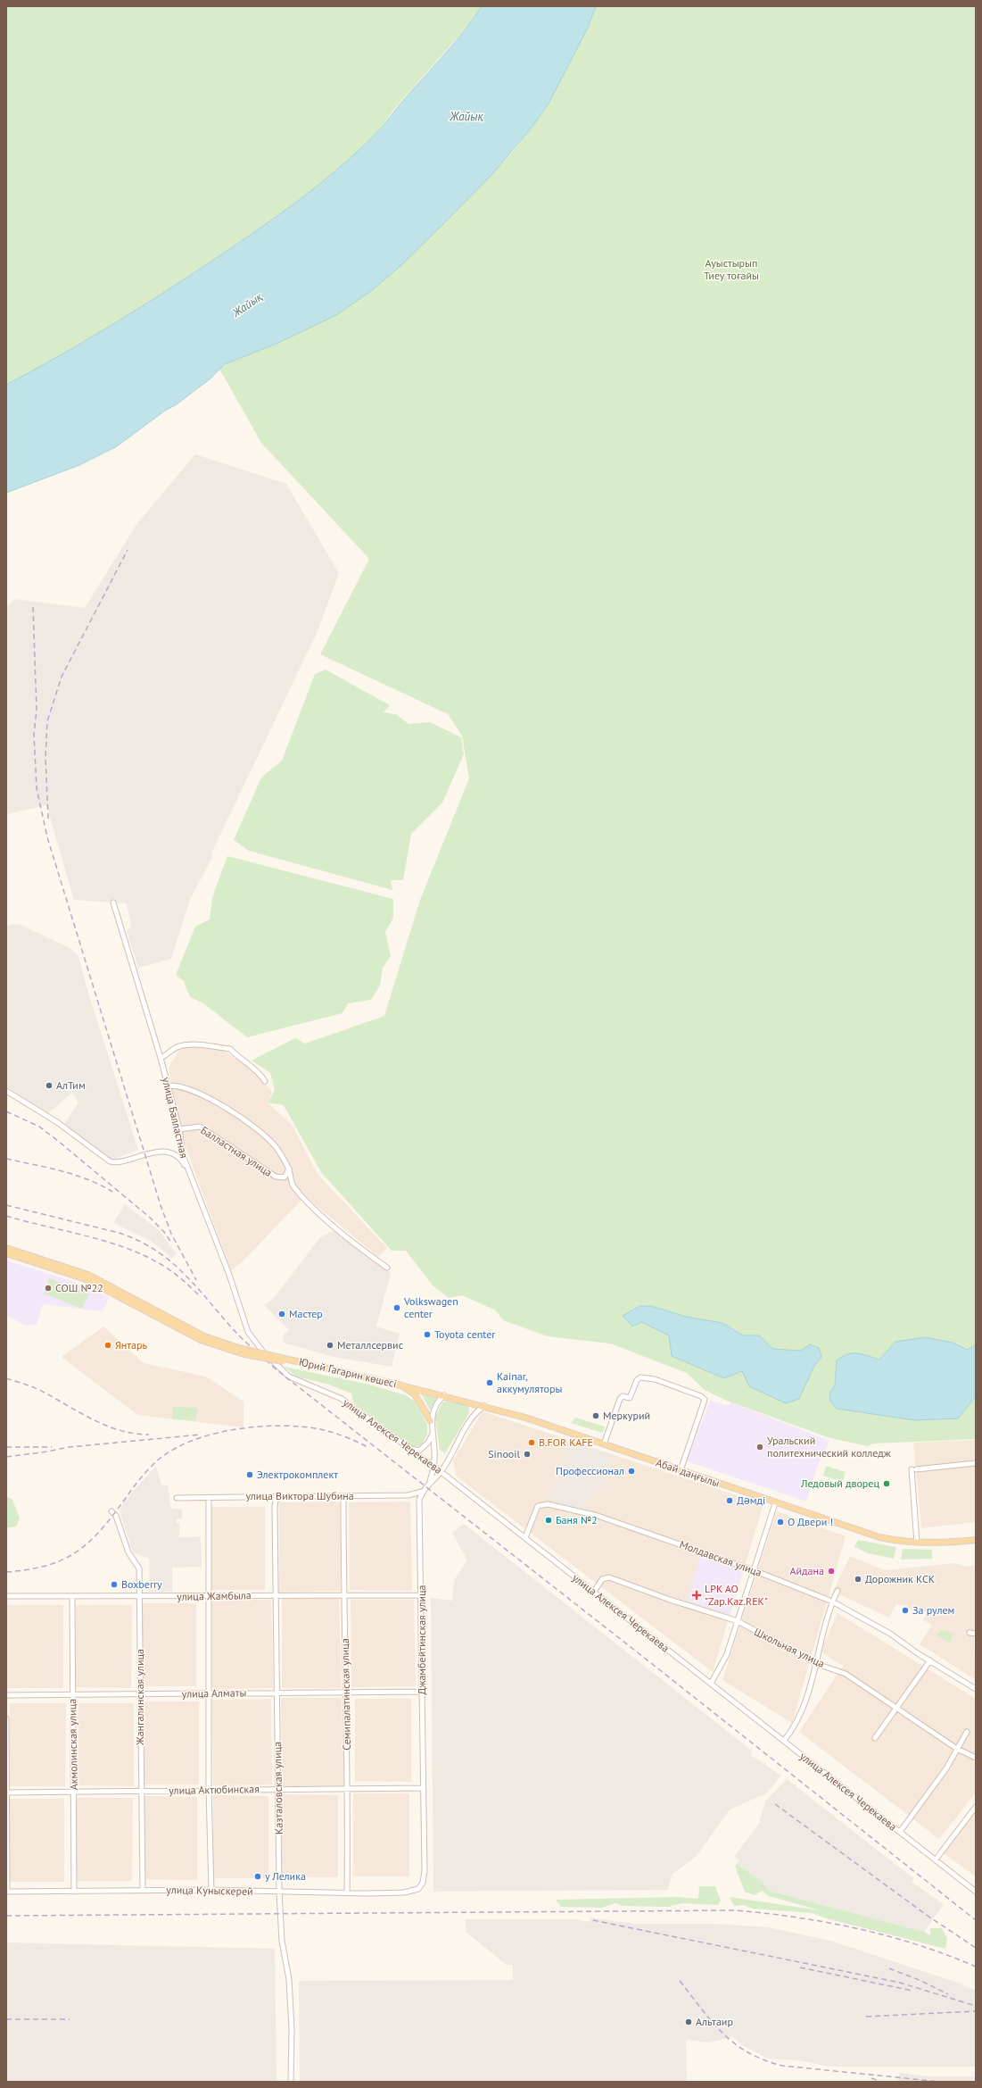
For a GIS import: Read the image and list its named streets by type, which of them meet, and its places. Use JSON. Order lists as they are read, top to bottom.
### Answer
{
  "streets": {
    "main road": ["Юрий Гагарин көшесі", "Абай даңғылы"],
    "street": [
      "улица Балластная",
      "Балластная улица",
      "улица Алексея Черекаева",
      "улица Виктора Шубина",
      "Молдавская улица",
      "улица Жамбыла",
      "Джамбейтинская улица",
      "Школьная улица",
      "улица Алматы",
      "Семипалатинская улица",
      "Жангалинская улица",
      "Акмолинская улица",
      "Казталовская улица",
      "улица Актюбинская",
      "улица Куныскерей"
    ]
  },
  "crossings": [
    ["улица Балластная", "Балластная улица"],
    ["улица Балластная", "улица Алексея Черекаева"],
    ["Юрий Гагарин көшесі", "Абай даңғылы"],
    ["улица Алексея Черекаева", "Молдавская улица"],
    ["улица Алексея Черекаева", "Джамбейтинская улица"],
    ["улица Алексея Черекаева", "Школьная улица"],
    ["Абай даңғылы", "Джамбейтинская улица"],
    ["улица Виктора Шубина", "Джамбейтинская улица"],
    ["улица Виктора Шубина", "Семипалатинская улица"],
    ["улица Виктора Шубина", "Казталовская улица"],
    ["улица Жамбыла", "Джамбейтинская улица"],
    ["улица Жамбыла", "Семипалатинская улица"],
    ["улица Жамбыла", "Жангалинская улица"],
    ["улица Жамбыла", "Акмолинская улица"],
    ["улица Жамбыла", "Казталовская улица"],
    ["Джамбейтинская улица", "улица Алматы"],
    ["Джамбейтинская улица", "улица Актюбинская"],
    ["Джамбейтинская улица", "улица Куныскерей"],
    ["улица Алматы", "Семипалатинская улица"],
    ["улица Алматы", "Жангалинская улица"],
    ["улица Алматы", "Акмолинская улица"],
    ["улица Алматы", "Казталовская улица"],
    ["Семипалатинская улица", "улица Актюбинская"],
    ["Семипалатинская улица", "улица Куныскерей"],
    ["Жангалинская улица", "улица Актюбинская"],
    ["Жангалинская улица", "улица Куныскерей"],
    ["Акмолинская улица", "улица Актюбинская"],
    ["Акмолинская улица", "улица Куныскерей"],
    ["Казталовская улица", "улица Актюбинская"],
    ["Казталовская улица", "улица Куныскерей"]
  ],
  "water": ["Жайық"],
  "parks": ["Ауыстырып Тиеу тоғайы"],
  "places": {
    "other": [
      "АлТим",
      "СОШ №22",
      "Volkswagen center",
      "Мастер",
      "Toyota center",
      "Янтарь",
      "Металлсервис",
      "Kainar, аккумуляторы",
      "Меркурий",
      "B.FOR KAFE",
      "Уральский политехнический колледж",
      "Sinooil",
      "Профессионал",
      "Электрокомплект",
      "Ледовый дворец",
      "Дəмді",
      "Баня №2",
      "О Двери !",
      "Айдана",
      "Дорожник КСК",
      "Boxberry",
      "За рулем",
      "у Лелика",
      "Альтаир"
    ],
    "health": ["LPK AO \"Zap.Kaz.REK\""]
  }
}
